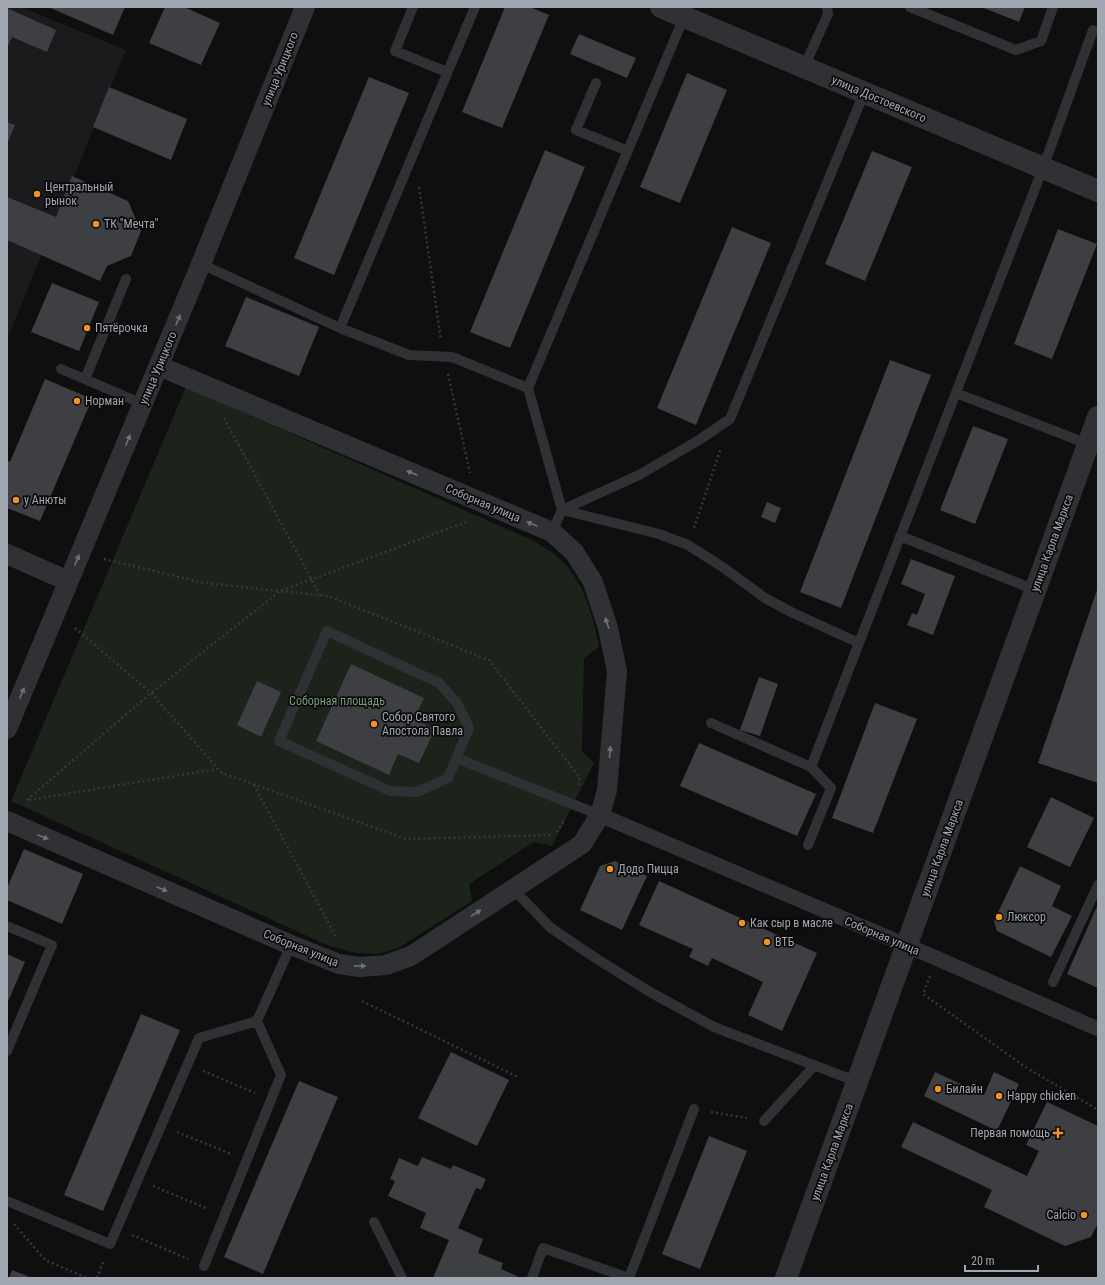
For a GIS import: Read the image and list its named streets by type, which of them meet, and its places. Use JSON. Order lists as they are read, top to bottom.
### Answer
{
  "streets": {
    "street": [
      "улица Урицкого",
      "улица Достоевского",
      "Соборная улица",
      "улица Карла Маркса"
    ]
  },
  "crossings": [
    ["улица Урицкого", "Соборная улица"],
    ["Соборная улица", "улица Карла Маркса"]
  ],
  "one_way": ["улица Урицкого"],
  "parks": ["Соборная площадь"],
  "places": {
    "other": [
      "Центральный рынок",
      "ТК \"Мечта\"",
      "Пятёрочка",
      "Норман",
      "у Анюты",
      "Собор Святого Апостола Павла",
      "Додо Пицца",
      "Люксор",
      "Как сыр в масле",
      "ВТБ",
      "Билайн",
      "Happy chicken",
      "Calcio"
    ],
    "health": ["Первая помощь"]
  },
  "scale_bar": "20 m"
}
